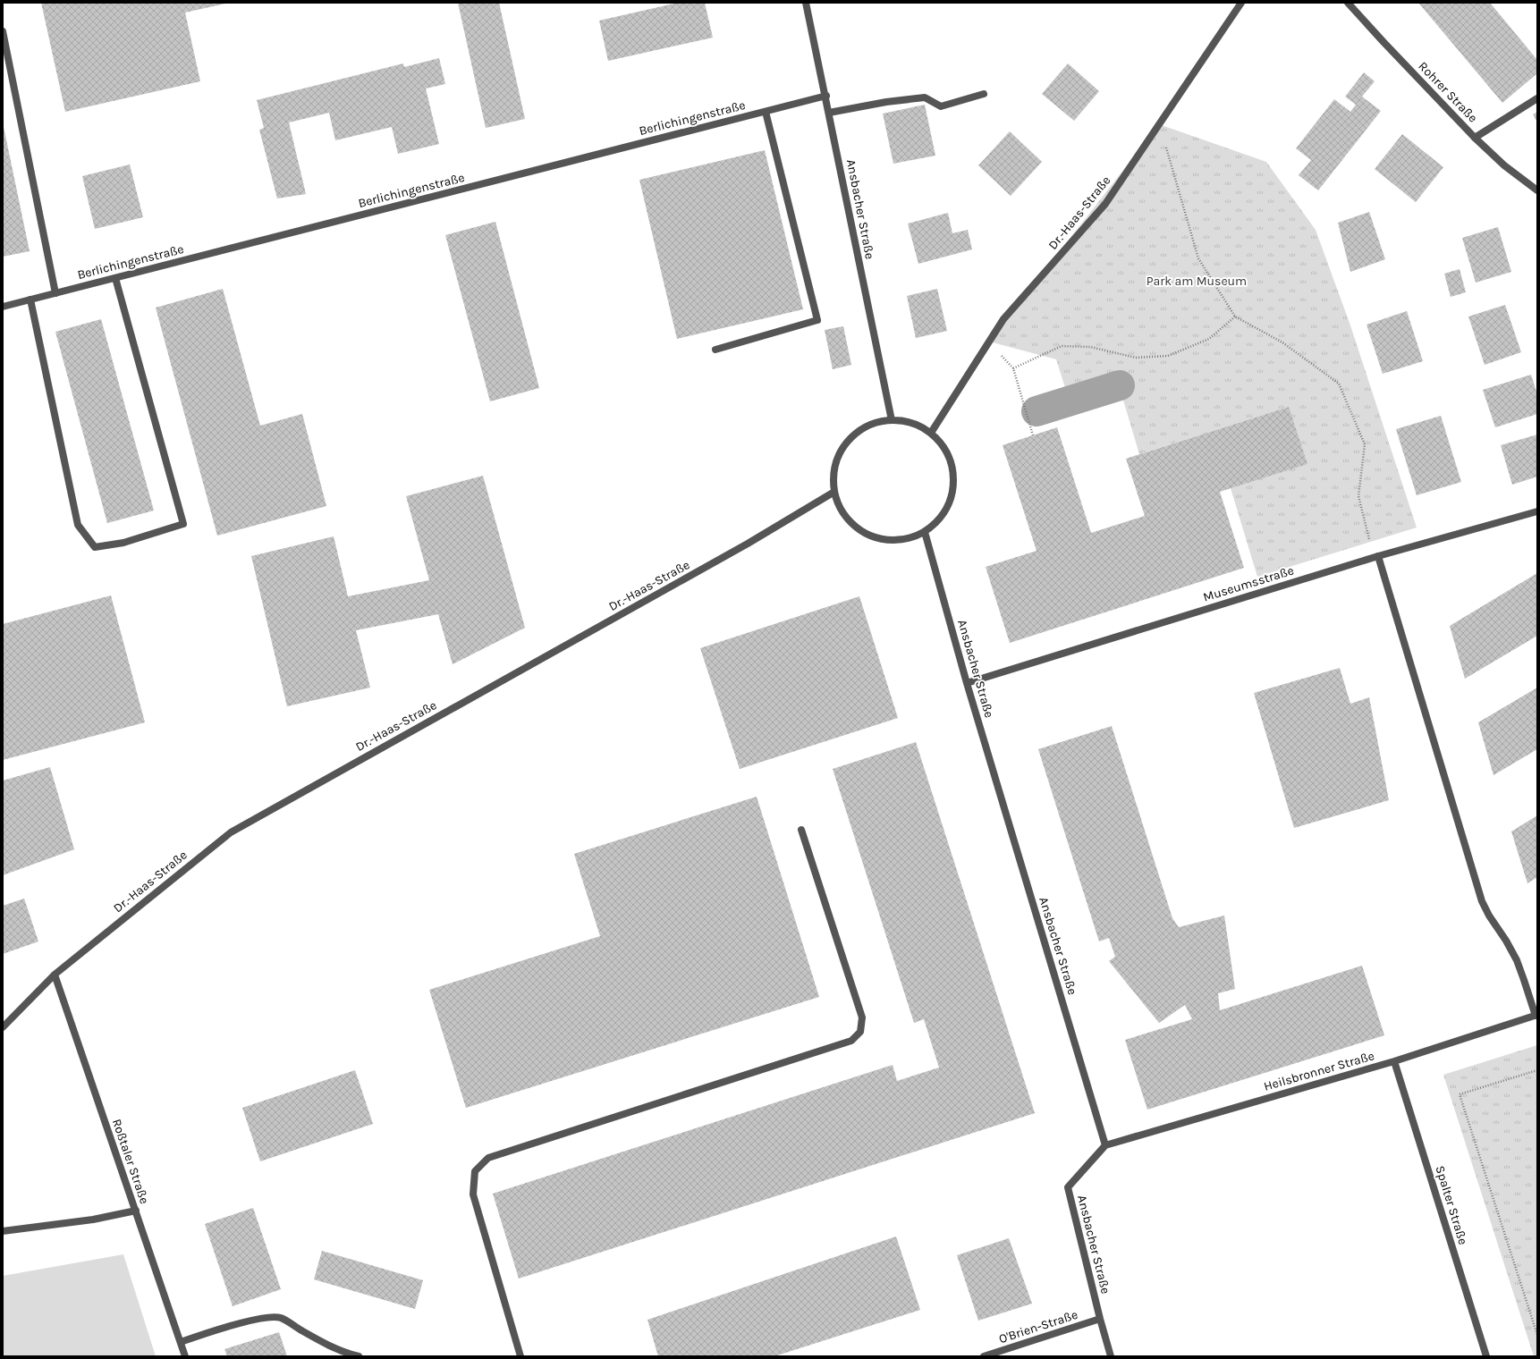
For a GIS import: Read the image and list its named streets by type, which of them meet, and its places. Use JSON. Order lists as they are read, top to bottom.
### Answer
{
  "streets": {
    "street": [
      "Rohrer Straße",
      "Berlichingenstraße",
      "Ansbacher Straße",
      "Dr.-Haas-Straße",
      "Museumsstraße",
      "Heilsbronner Straße",
      "Roßtaler Straße",
      "Spalter Straße",
      "O'Brien-Straße"
    ]
  },
  "crossings": [
    ["Berlichingenstraße", "Ansbacher Straße"],
    ["Ansbacher Straße", "Dr.-Haas-Straße"],
    ["Ansbacher Straße", "Museumsstraße"],
    ["Ansbacher Straße", "Heilsbronner Straße"],
    ["Ansbacher Straße", "O'Brien-Straße"],
    ["Dr.-Haas-Straße", "Roßtaler Straße"],
    ["Heilsbronner Straße", "Spalter Straße"]
  ],
  "parks": ["Park am Museum"]
}
